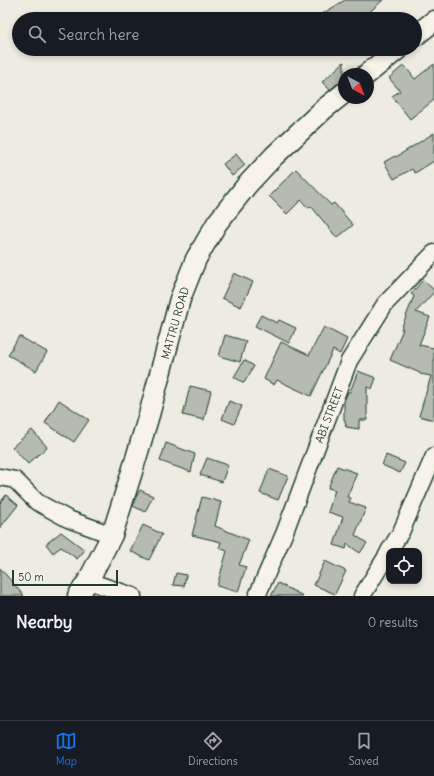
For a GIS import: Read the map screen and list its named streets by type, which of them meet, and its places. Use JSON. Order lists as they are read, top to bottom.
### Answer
{
  "streets": {
    "main road": ["MATTRU ROAD"],
    "street": ["ABI STREET"]
  },
  "scale_bar": "50 m",
  "north": "bottom right",
  "page": {
    "search": "Search here",
    "scale": "50 m",
    "heading": ["Nearby", "0 results"],
    "nav": ["Map", "Directions", "Saved"]
  }
}
